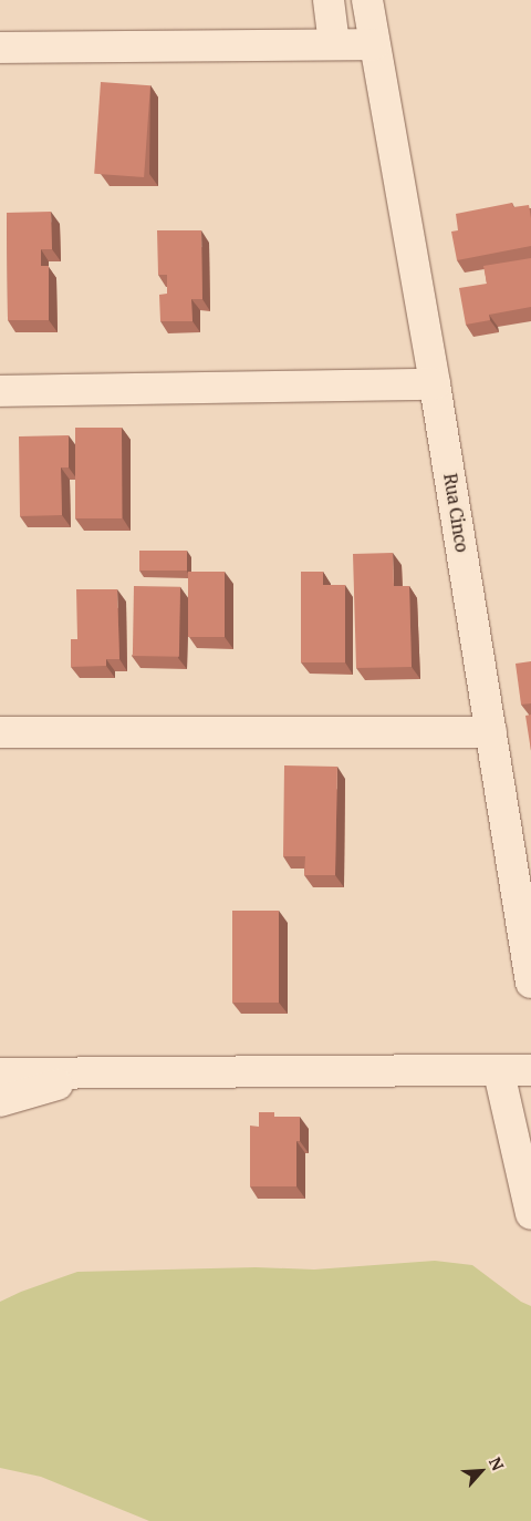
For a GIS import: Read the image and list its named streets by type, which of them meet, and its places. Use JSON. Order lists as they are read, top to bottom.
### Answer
{
  "streets": {
    "street": ["Rua Cinco"]
  },
  "north": "top right"
}
